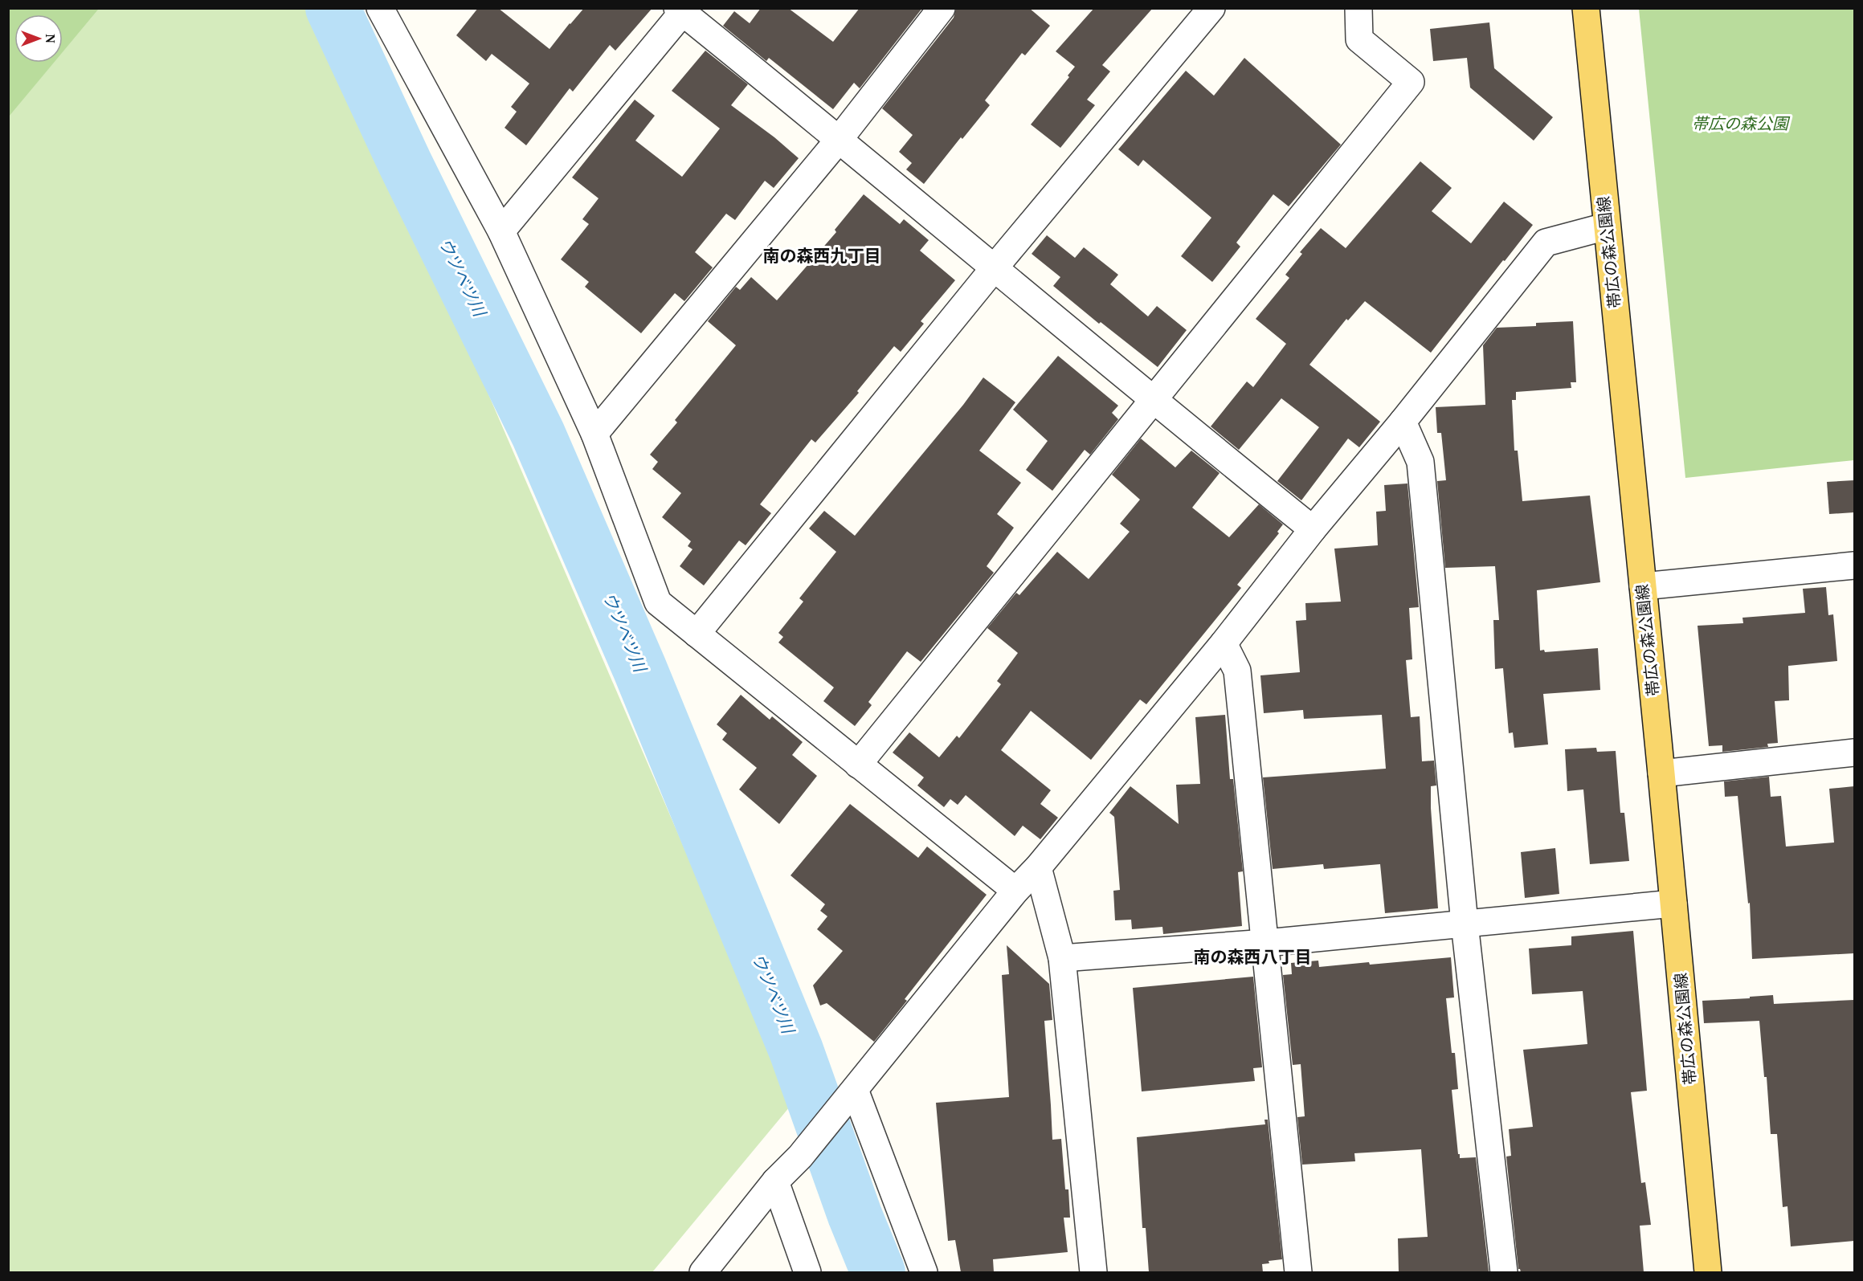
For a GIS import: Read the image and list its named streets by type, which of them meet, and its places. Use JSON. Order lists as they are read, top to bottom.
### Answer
{
  "streets": {
    "main road": ["帯広の森公園線"]
  },
  "districts": ["南の森西九丁目", "南の森西八丁目"],
  "water": ["ウツベツ川"],
  "parks": ["帯広の森公園"],
  "north": "right"
}
